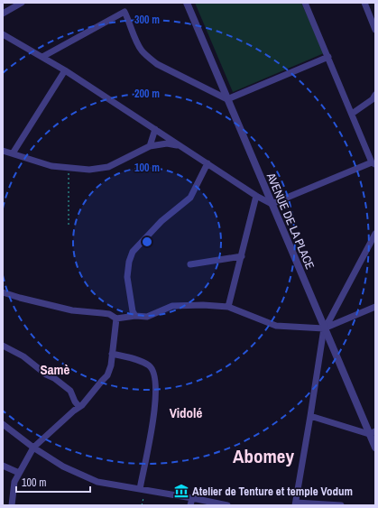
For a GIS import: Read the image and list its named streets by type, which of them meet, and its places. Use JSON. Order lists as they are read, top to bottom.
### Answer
{
  "streets": {
    "street": ["AVENUE DE LA PLACE"]
  },
  "districts": ["Samè", "Vidolé", "Abomey"],
  "places": {
    "museum": ["Atelier de Tenture et temple Vodum"]
  },
  "scale_bar": "100 m",
  "rings": ["300 m", "200 m", "100 m"]
}
